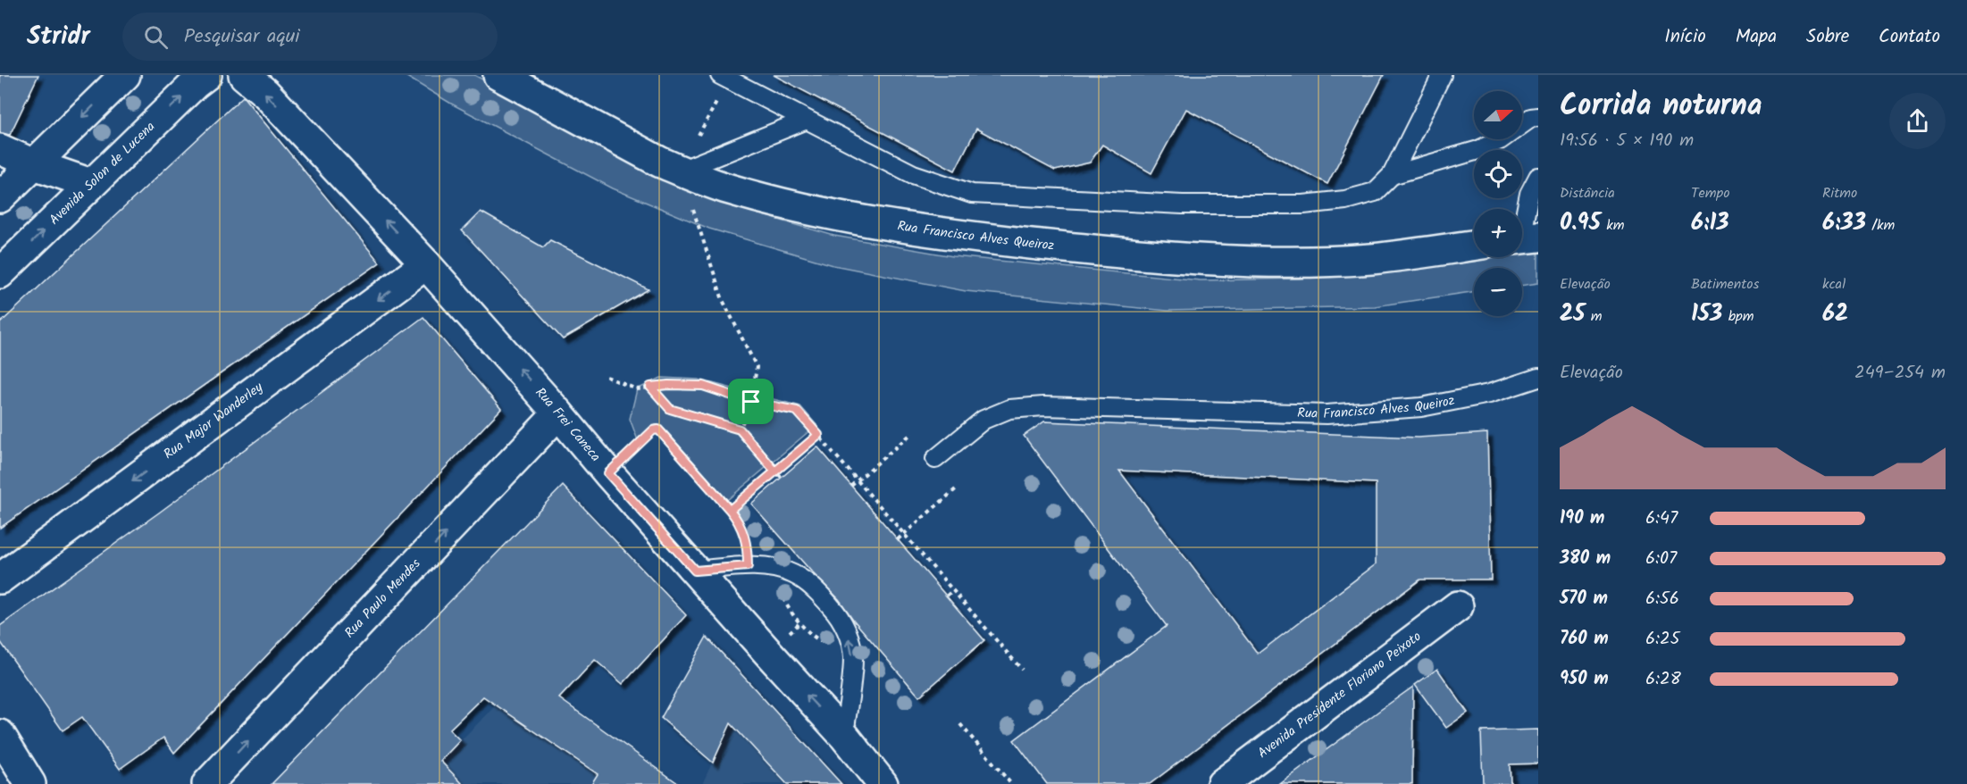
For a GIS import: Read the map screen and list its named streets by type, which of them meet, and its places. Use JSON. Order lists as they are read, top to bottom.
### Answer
{
  "streets": {
    "street": [
      "Avenida Solon de Lucena",
      "Rua Francisco Alves Queiroz",
      "Rua Major Wanderley",
      "Rua Frei Caneca",
      "Rua Paulo Mendes",
      "Avenida Presidente Floriano Peixoto"
    ]
  },
  "crossings": [
    ["Rua Major Wanderley", "Rua Frei Caneca"],
    ["Rua Frei Caneca", "Rua Paulo Mendes"]
  ],
  "one_way": ["Rua Major Wanderley", "Rua Frei Caneca", "Rua Paulo Mendes"],
  "north": "right",
  "page": {
    "header": "Stridr",
    "search": "Pesquisar aqui",
    "nav": [
      "Início",
      "Mapa",
      "Sobre",
      "Contato"
    ],
    "heading": ["Corrida noturna", "19:56 · 5 × 190 m"],
    "map_buttons": ["+", "−"],
    "stats": [
      ["Distância", "0.95 km"],
      ["Tempo", "6:13"],
      ["Ritmo", "6:33 /km"],
      ["Elevação", "25 m"],
      ["Batimentos", "153 bpm"],
      ["kcal", "62"]
    ],
    "chart": ["Elevação", "249–254 m"],
    "list": [
      {
        "name": "190 m",
        "note": "6:47"
      },
      {
        "name": "380 m",
        "note": "6:07"
      },
      {
        "name": "570 m",
        "note": "6:56"
      },
      {
        "name": "760 m",
        "note": "6:25"
      },
      {
        "name": "950 m",
        "note": "6:28"
      }
    ]
  }
}
